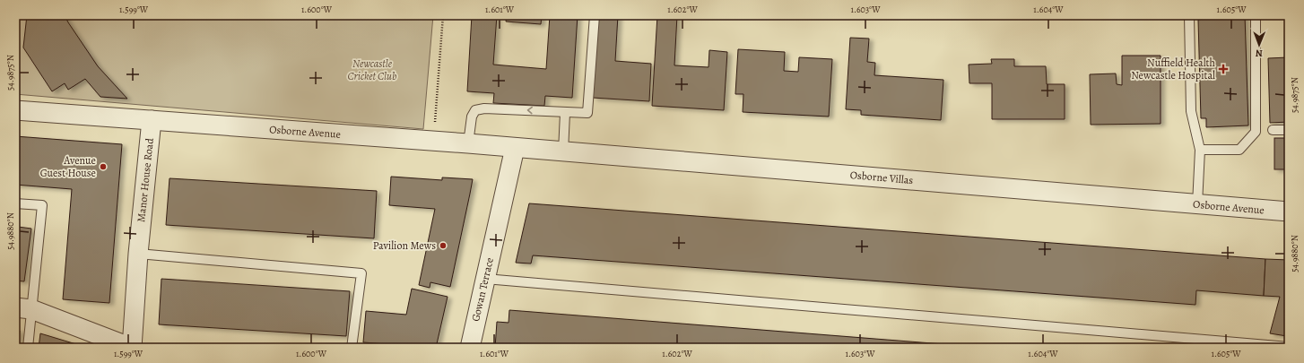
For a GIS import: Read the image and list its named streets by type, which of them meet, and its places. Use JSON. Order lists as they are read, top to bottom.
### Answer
{
  "streets": {
    "street": [
      "Osborne Avenue",
      "Osborne Villas",
      "Manor House Road",
      "Gowan Terrace"
    ]
  },
  "crossings": [
    ["Osborne Avenue", "Osborne Villas"],
    ["Osborne Avenue", "Manor House Road"],
    ["Osborne Avenue", "Gowan Terrace"]
  ],
  "parks": ["Newcastle Cricket Club"],
  "places": {
    "health": ["Nuffield Health Newcastle Hospital"],
    "other": ["Avenue Guest House", "Pavilion Mews"]
  },
  "north": "bottom",
  "coordinates": [
    "1.599°W",
    "1.600°W",
    "1.601°W",
    "1.602°W",
    "1.603°W",
    "1.604°W",
    "1.605°W",
    "54.9875°N",
    "54.9880°N"
  ]
}
